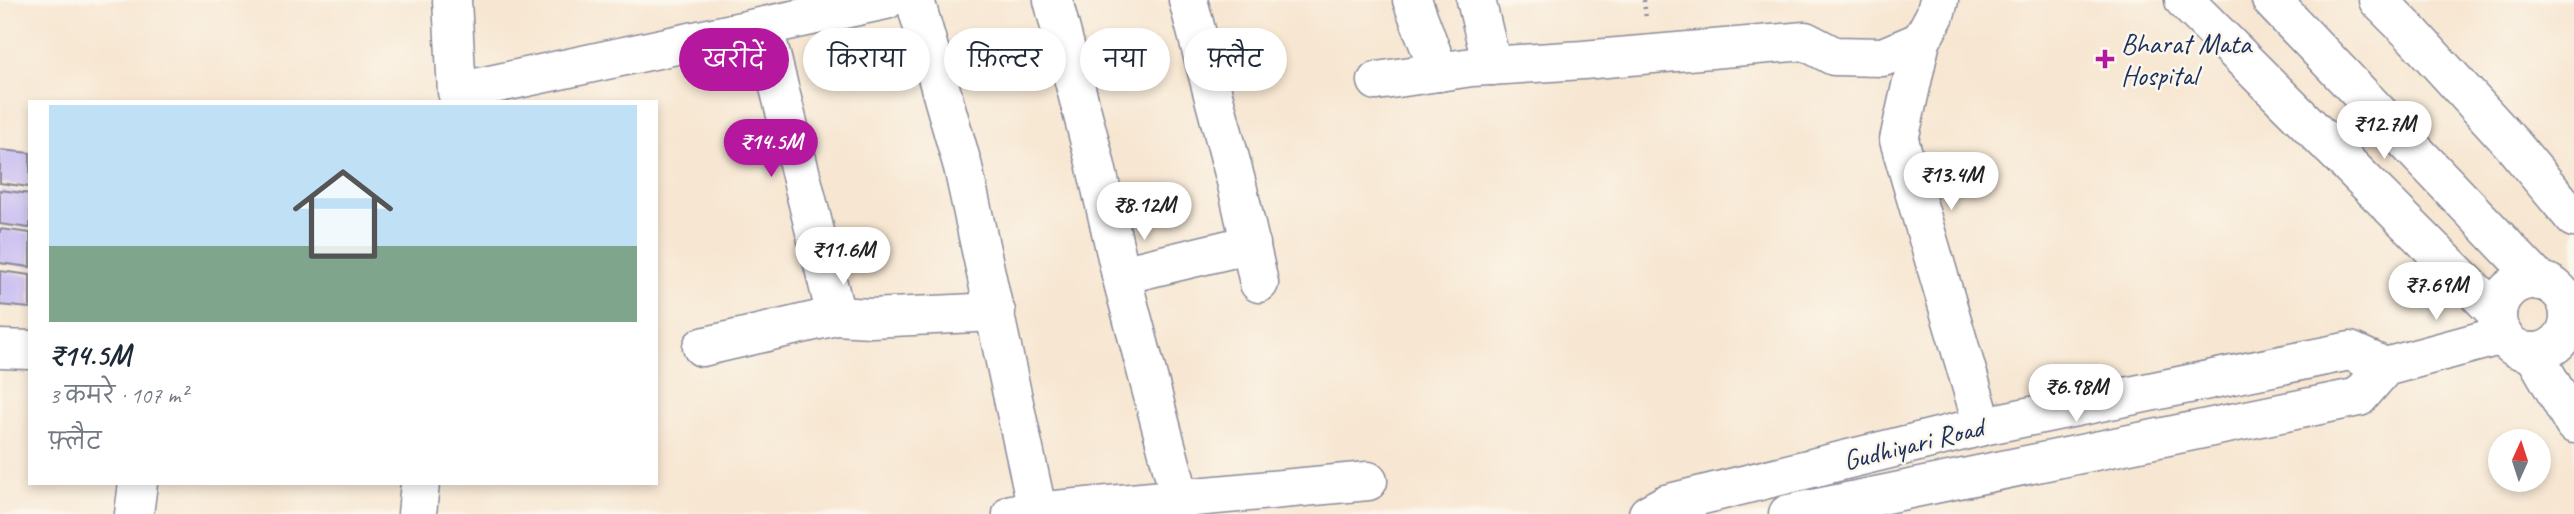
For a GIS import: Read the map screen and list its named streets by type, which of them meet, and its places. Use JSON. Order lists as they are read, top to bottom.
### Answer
{
  "streets": {
    "street": ["Gudhiyari Road"]
  },
  "places": {
    "health": ["Bharat Mata Hospital"]
  },
  "north": "top",
  "page": {
    "chip": [
      "खरीदें",
      "किराया",
      "फ़िल्टर",
      "नया",
      "फ़्लैट"
    ],
    "list": [
      {
        "name": "₹14.5M",
        "note": "3 कमरे · 107 m² · फ़्लैट"
      }
    ],
    "price": [
      "₹12.7M",
      "₹14.5M",
      "₹13.4M",
      "₹8.12M",
      "₹11.6M",
      "₹7.69M",
      "₹6.98M"
    ]
  }
}
